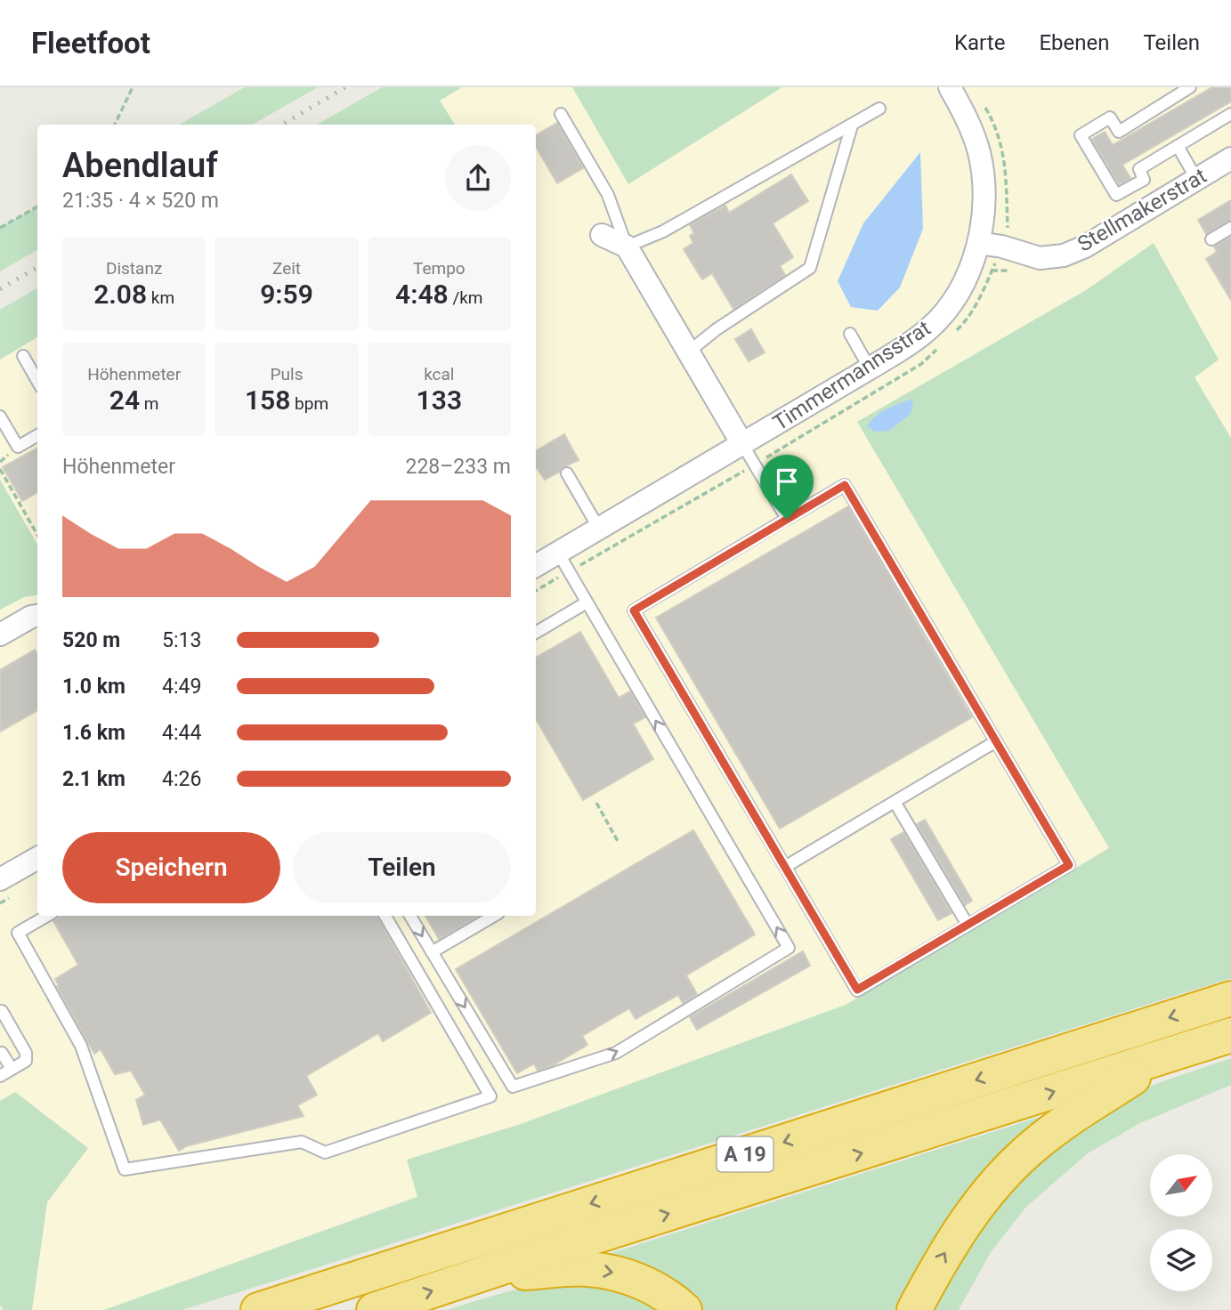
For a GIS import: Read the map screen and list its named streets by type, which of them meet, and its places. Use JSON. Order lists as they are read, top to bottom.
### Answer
{
  "streets": {
    "highway": ["A 19"],
    "street": ["Stellmakerstrat", "Timmermannsstrat"]
  },
  "crossings": [
    ["Stellmakerstrat", "Timmermannsstrat"]
  ],
  "north": "top right",
  "page": {
    "header": "Fleetfoot",
    "nav": ["Karte", "Ebenen", "Teilen"],
    "heading": ["Abendlauf", "21:35 · 4 × 520 m"],
    "stats": [
      ["Distanz", "2.08 km"],
      ["Zeit", "9:59"],
      ["Tempo", "4:48 /km"],
      ["Höhenmeter", "24 m"],
      ["Puls", "158 bpm"],
      ["kcal", "133"]
    ],
    "chart": ["Höhenmeter", "228–233 m"],
    "list": [
      {
        "name": "520 m",
        "note": "5:13"
      },
      {
        "name": "1.0 km",
        "note": "4:49"
      },
      {
        "name": "1.6 km",
        "note": "4:44"
      },
      {
        "name": "2.1 km",
        "note": "4:26"
      }
    ],
    "buttons": ["Speichern", "Teilen"]
  }
}
